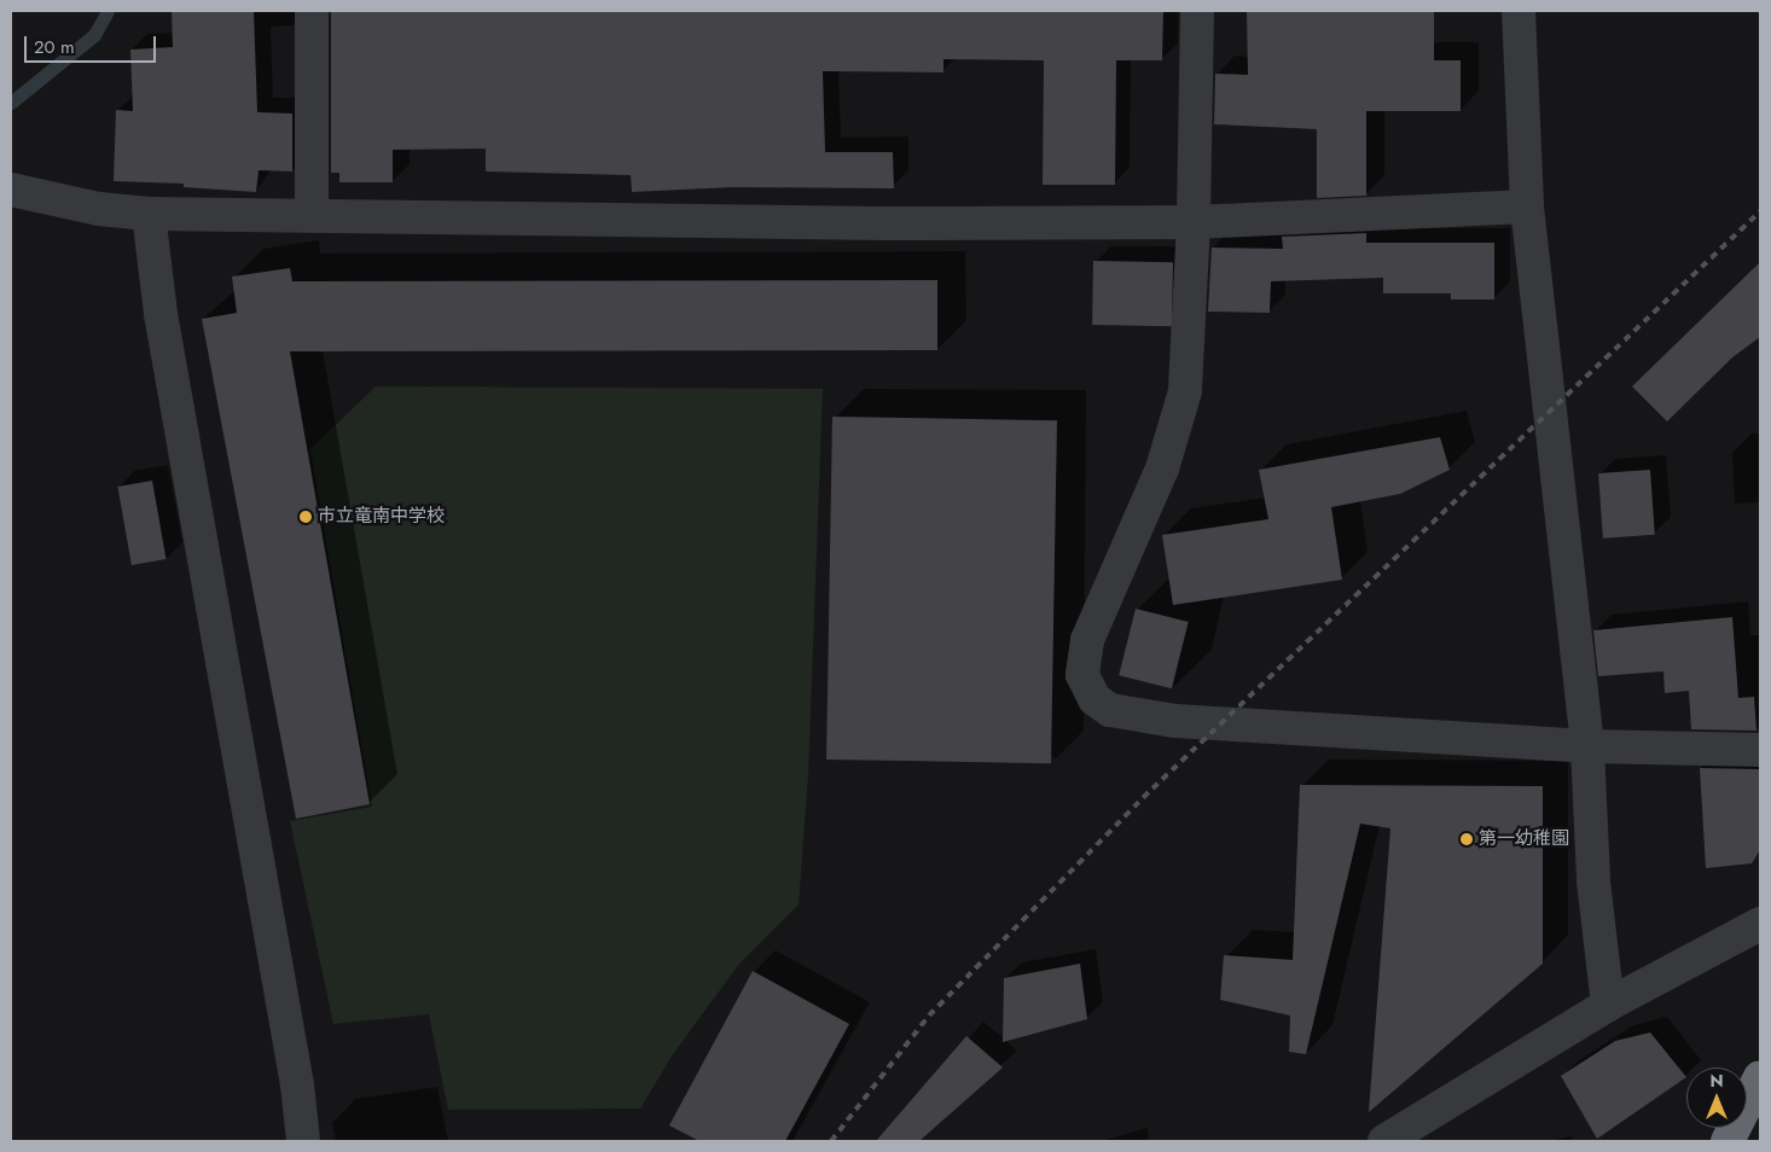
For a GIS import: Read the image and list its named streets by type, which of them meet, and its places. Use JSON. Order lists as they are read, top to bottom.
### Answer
{
  "places": ["市立竜南中学校", "第一幼稚園"],
  "scale_bar": "20 m",
  "north": "top"
}
